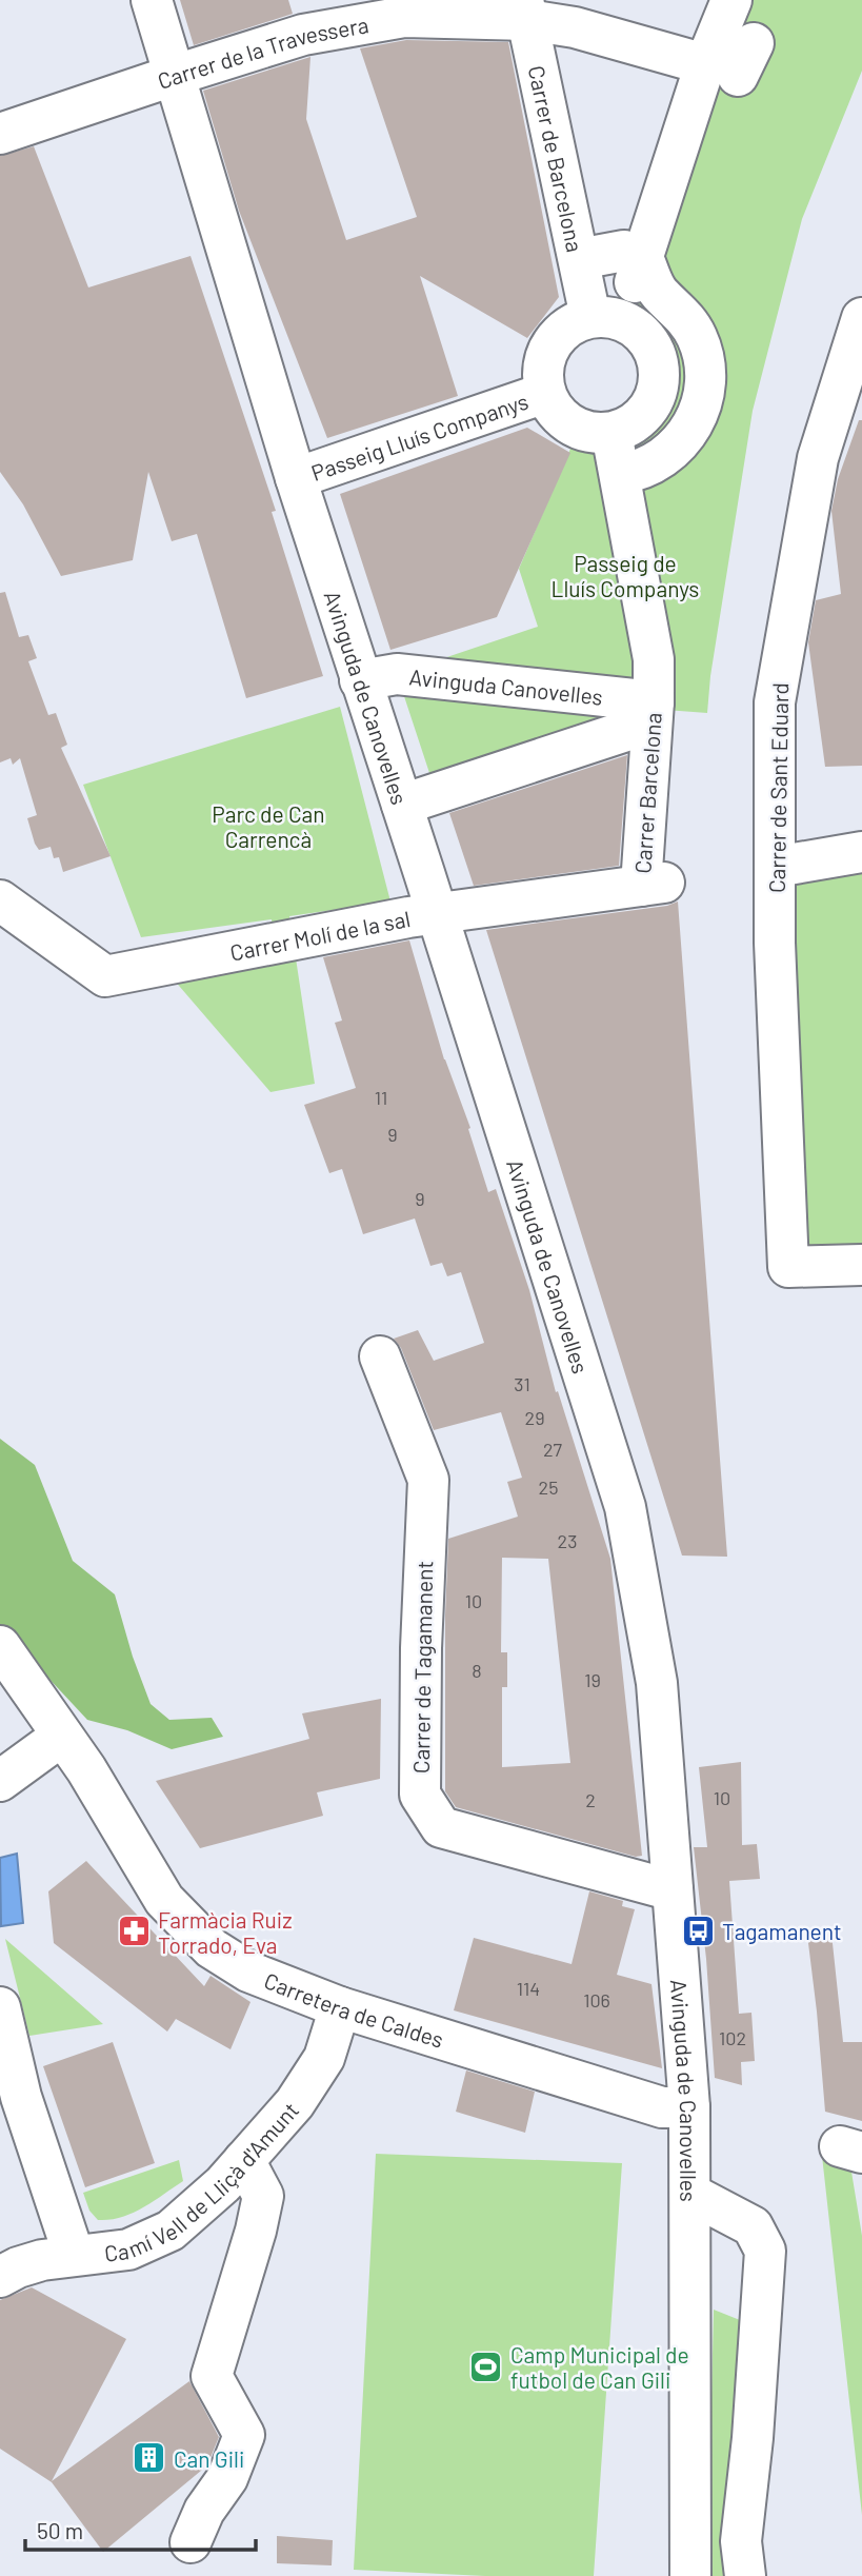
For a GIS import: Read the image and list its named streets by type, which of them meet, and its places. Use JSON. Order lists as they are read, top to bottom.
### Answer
{
  "streets": {
    "street": [
      "Carrer de la Travessera",
      "Carrer de Barcelona",
      "Passeig Lluís Companys",
      "Avinguda Canovelles",
      "Avinguda de Canovelles",
      "Carrer de Sant Eduard",
      "Carrer Barcelona",
      "Carrer Molí de la sal",
      "Carrer de Tagamanent",
      "Carretera de Caldes",
      "Camí Vell de Lliçà d'Amunt"
    ]
  },
  "crossings": [
    ["Carrer de la Travessera", "Carrer de Barcelona"],
    ["Carrer de la Travessera", "Avinguda de Canovelles"],
    ["Carrer de Barcelona", "Passeig Lluís Companys"],
    ["Carrer de Barcelona", "Carrer Barcelona"],
    ["Passeig Lluís Companys", "Avinguda de Canovelles"],
    ["Passeig Lluís Companys", "Carrer Barcelona"],
    ["Avinguda Canovelles", "Avinguda de Canovelles"],
    ["Avinguda Canovelles", "Carrer Barcelona"],
    ["Avinguda de Canovelles", "Carrer Molí de la sal"],
    ["Avinguda de Canovelles", "Carrer de Tagamanent"],
    ["Avinguda de Canovelles", "Carretera de Caldes"],
    ["Carrer Barcelona", "Carrer Molí de la sal"],
    ["Carretera de Caldes", "Camí Vell de Lliçà d'Amunt"]
  ],
  "parks": ["Passeig de Lluís Companys", "Parc de Can Carrencà"],
  "places": {
    "bus stop": ["Tagamanent"],
    "pharmacy": ["Farmàcia Ruiz Torrado, Eva"],
    "sports": ["Camp Municipal de futbol de Can Gili"],
    "building": ["Can Gili"]
  },
  "house_numbers": [
    "11",
    "9",
    "9",
    "31",
    "29",
    "27",
    "25",
    "23",
    "10",
    "8",
    "19",
    "10",
    "2",
    "114",
    "106",
    "102"
  ],
  "scale_bar": "50 m"
}
